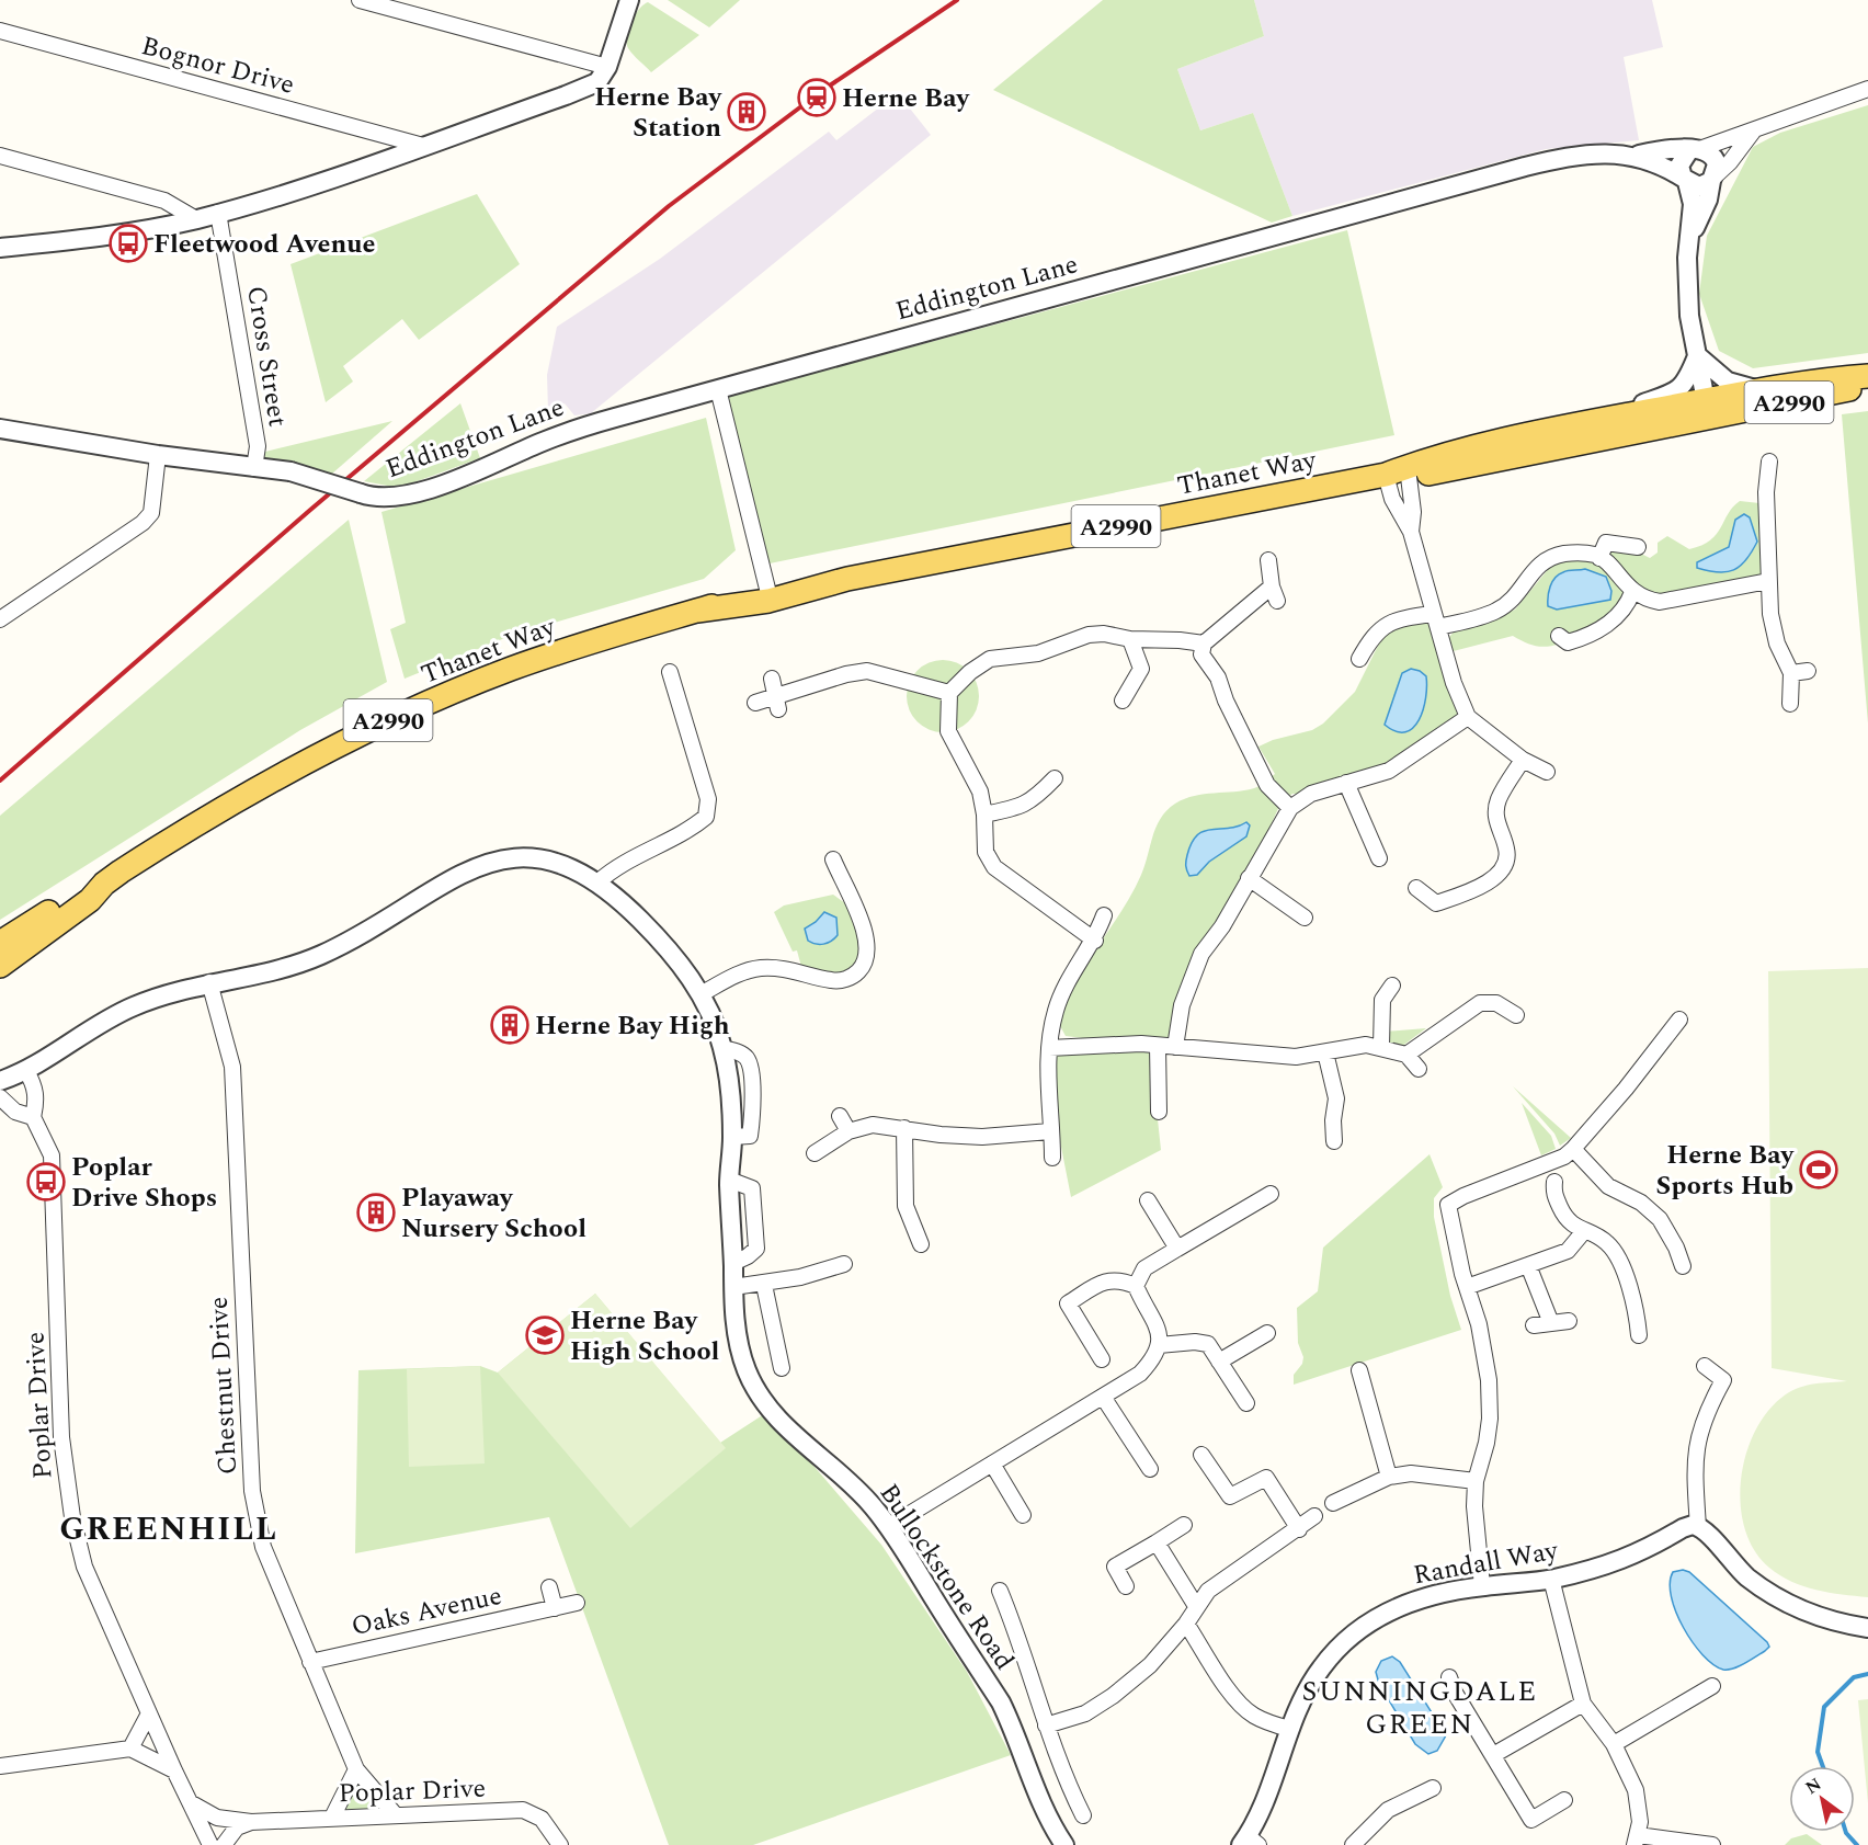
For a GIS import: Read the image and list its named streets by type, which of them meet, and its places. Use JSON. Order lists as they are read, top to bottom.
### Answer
{
  "streets": {
    "main road": ["A2990", "Thanet Way"],
    "street": [
      "Bognor Drive",
      "Eddington Lane",
      "Cross Street",
      "Chestnut Drive",
      "Poplar Drive",
      "Randall Way",
      "Bullockstone Road",
      "Oaks Avenue"
    ]
  },
  "crossings": [
    ["Eddington Lane", "Cross Street"],
    ["Chestnut Drive", "Poplar Drive"],
    ["Chestnut Drive", "Bullockstone Road"],
    ["Chestnut Drive", "Oaks Avenue"],
    ["Poplar Drive", "Bullockstone Road"]
  ],
  "districts": ["GREENHILL", "SUNNINGDALE GREEN"],
  "places": {
    "station": ["Herne Bay"],
    "building": ["Herne Bay Station", "Herne Bay High", "Playaway Nursery School"],
    "bus stop": ["Fleetwood Avenue", "Poplar Drive Shops"],
    "sports": ["Herne Bay Sports Hub"],
    "school or university": ["Herne Bay High School"]
  },
  "north": "top left"
}
